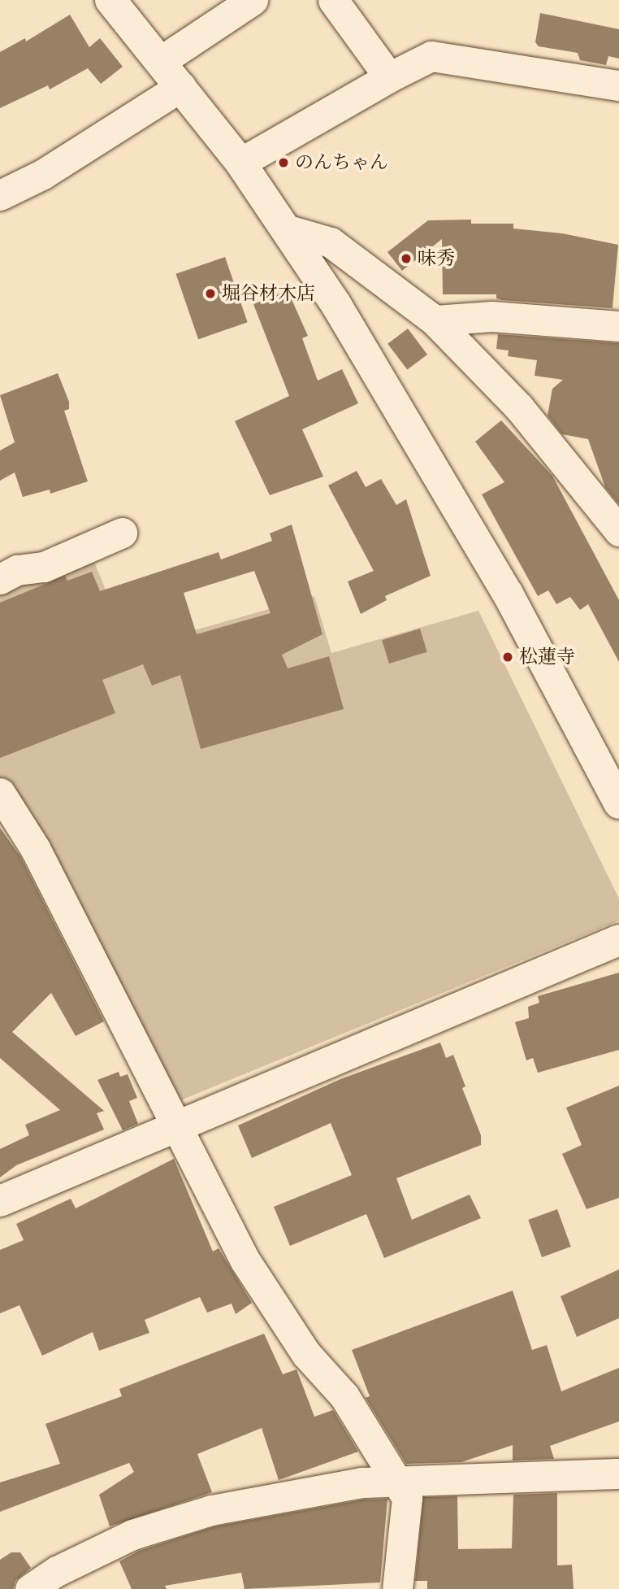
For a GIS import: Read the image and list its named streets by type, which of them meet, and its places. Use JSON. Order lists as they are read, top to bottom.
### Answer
{
  "places": [
    "のんちゃん",
    "味秀",
    "堀谷材木店",
    "松蓮寺"
  ]
}
